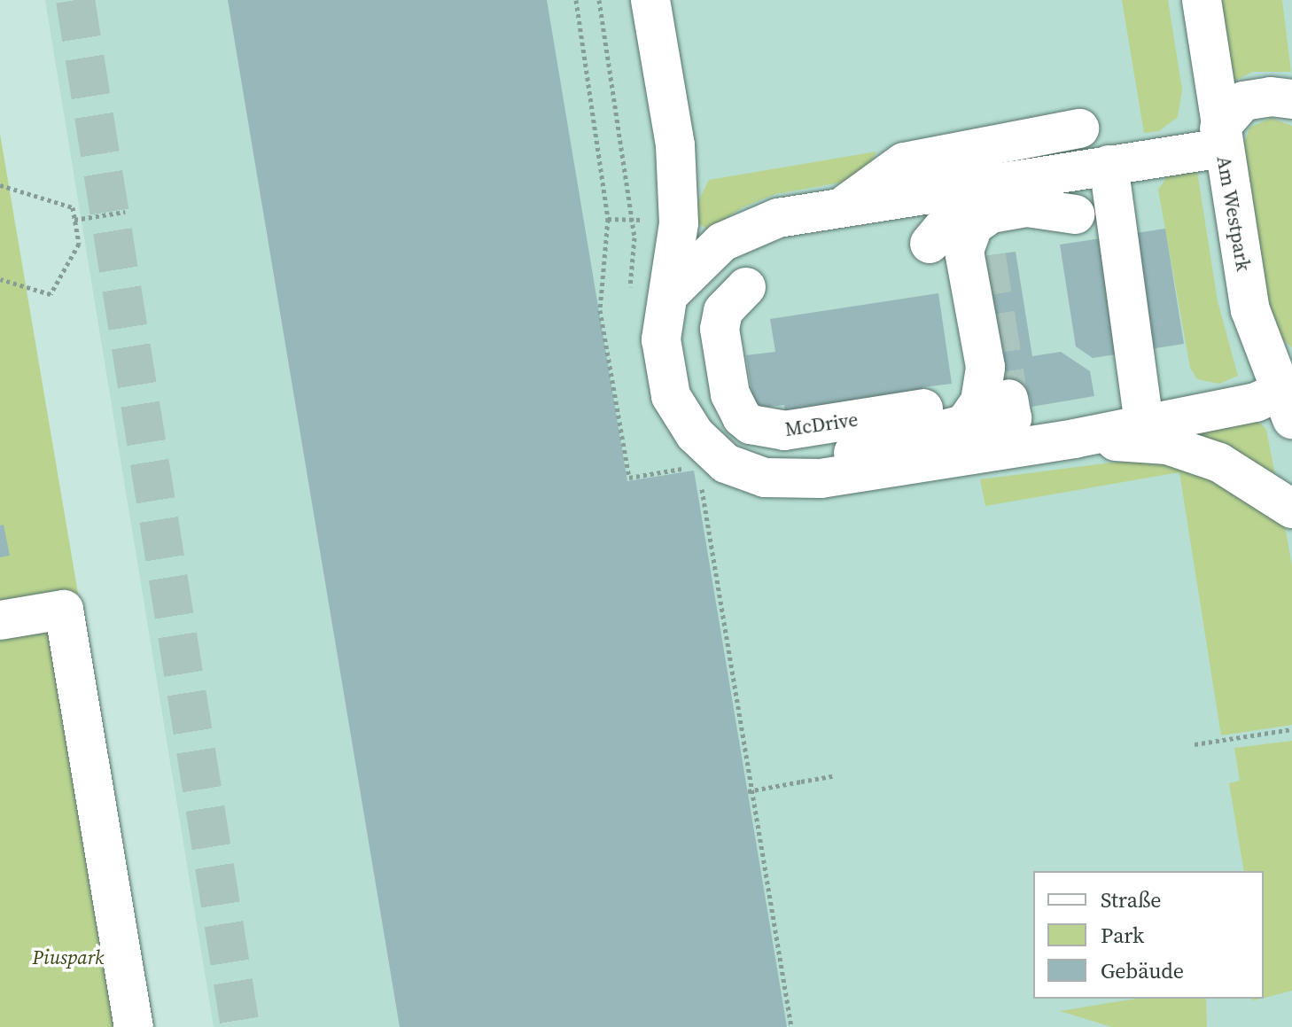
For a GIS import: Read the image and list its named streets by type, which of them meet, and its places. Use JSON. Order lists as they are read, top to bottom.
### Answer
{
  "streets": {
    "main road": ["Am Westpark", "McDrive"]
  },
  "parks": ["Piuspark"],
  "legend": ["Straße", "Park", "Gebäude"]
}
